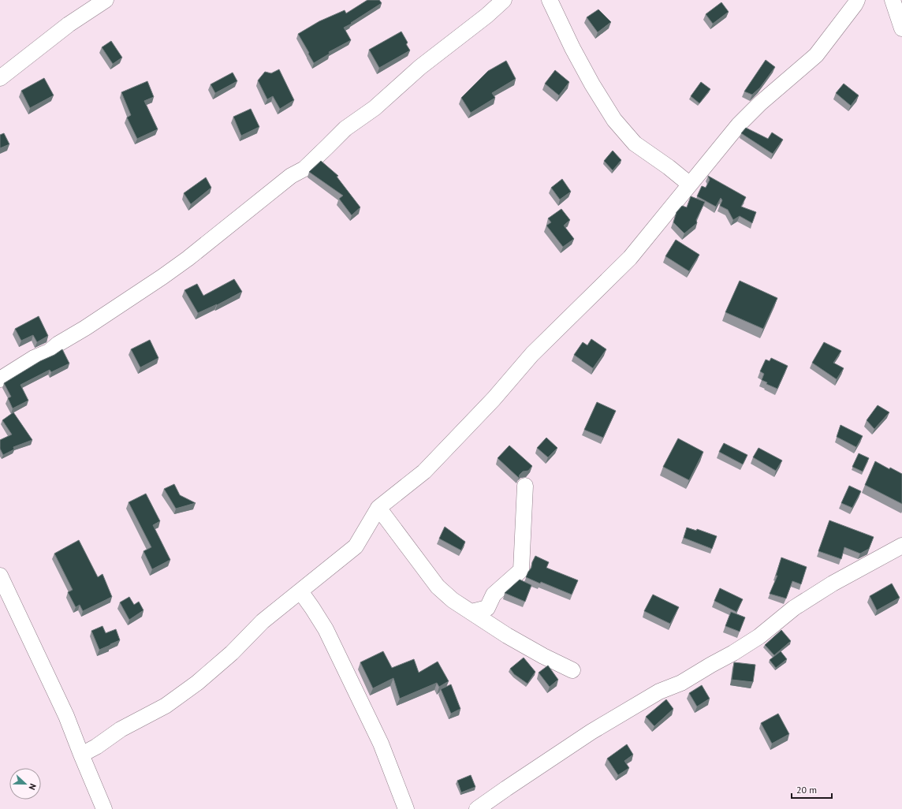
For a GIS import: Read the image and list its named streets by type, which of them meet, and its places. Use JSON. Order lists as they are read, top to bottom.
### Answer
{
  "scale_bar": "20 m",
  "north": "right"
}
